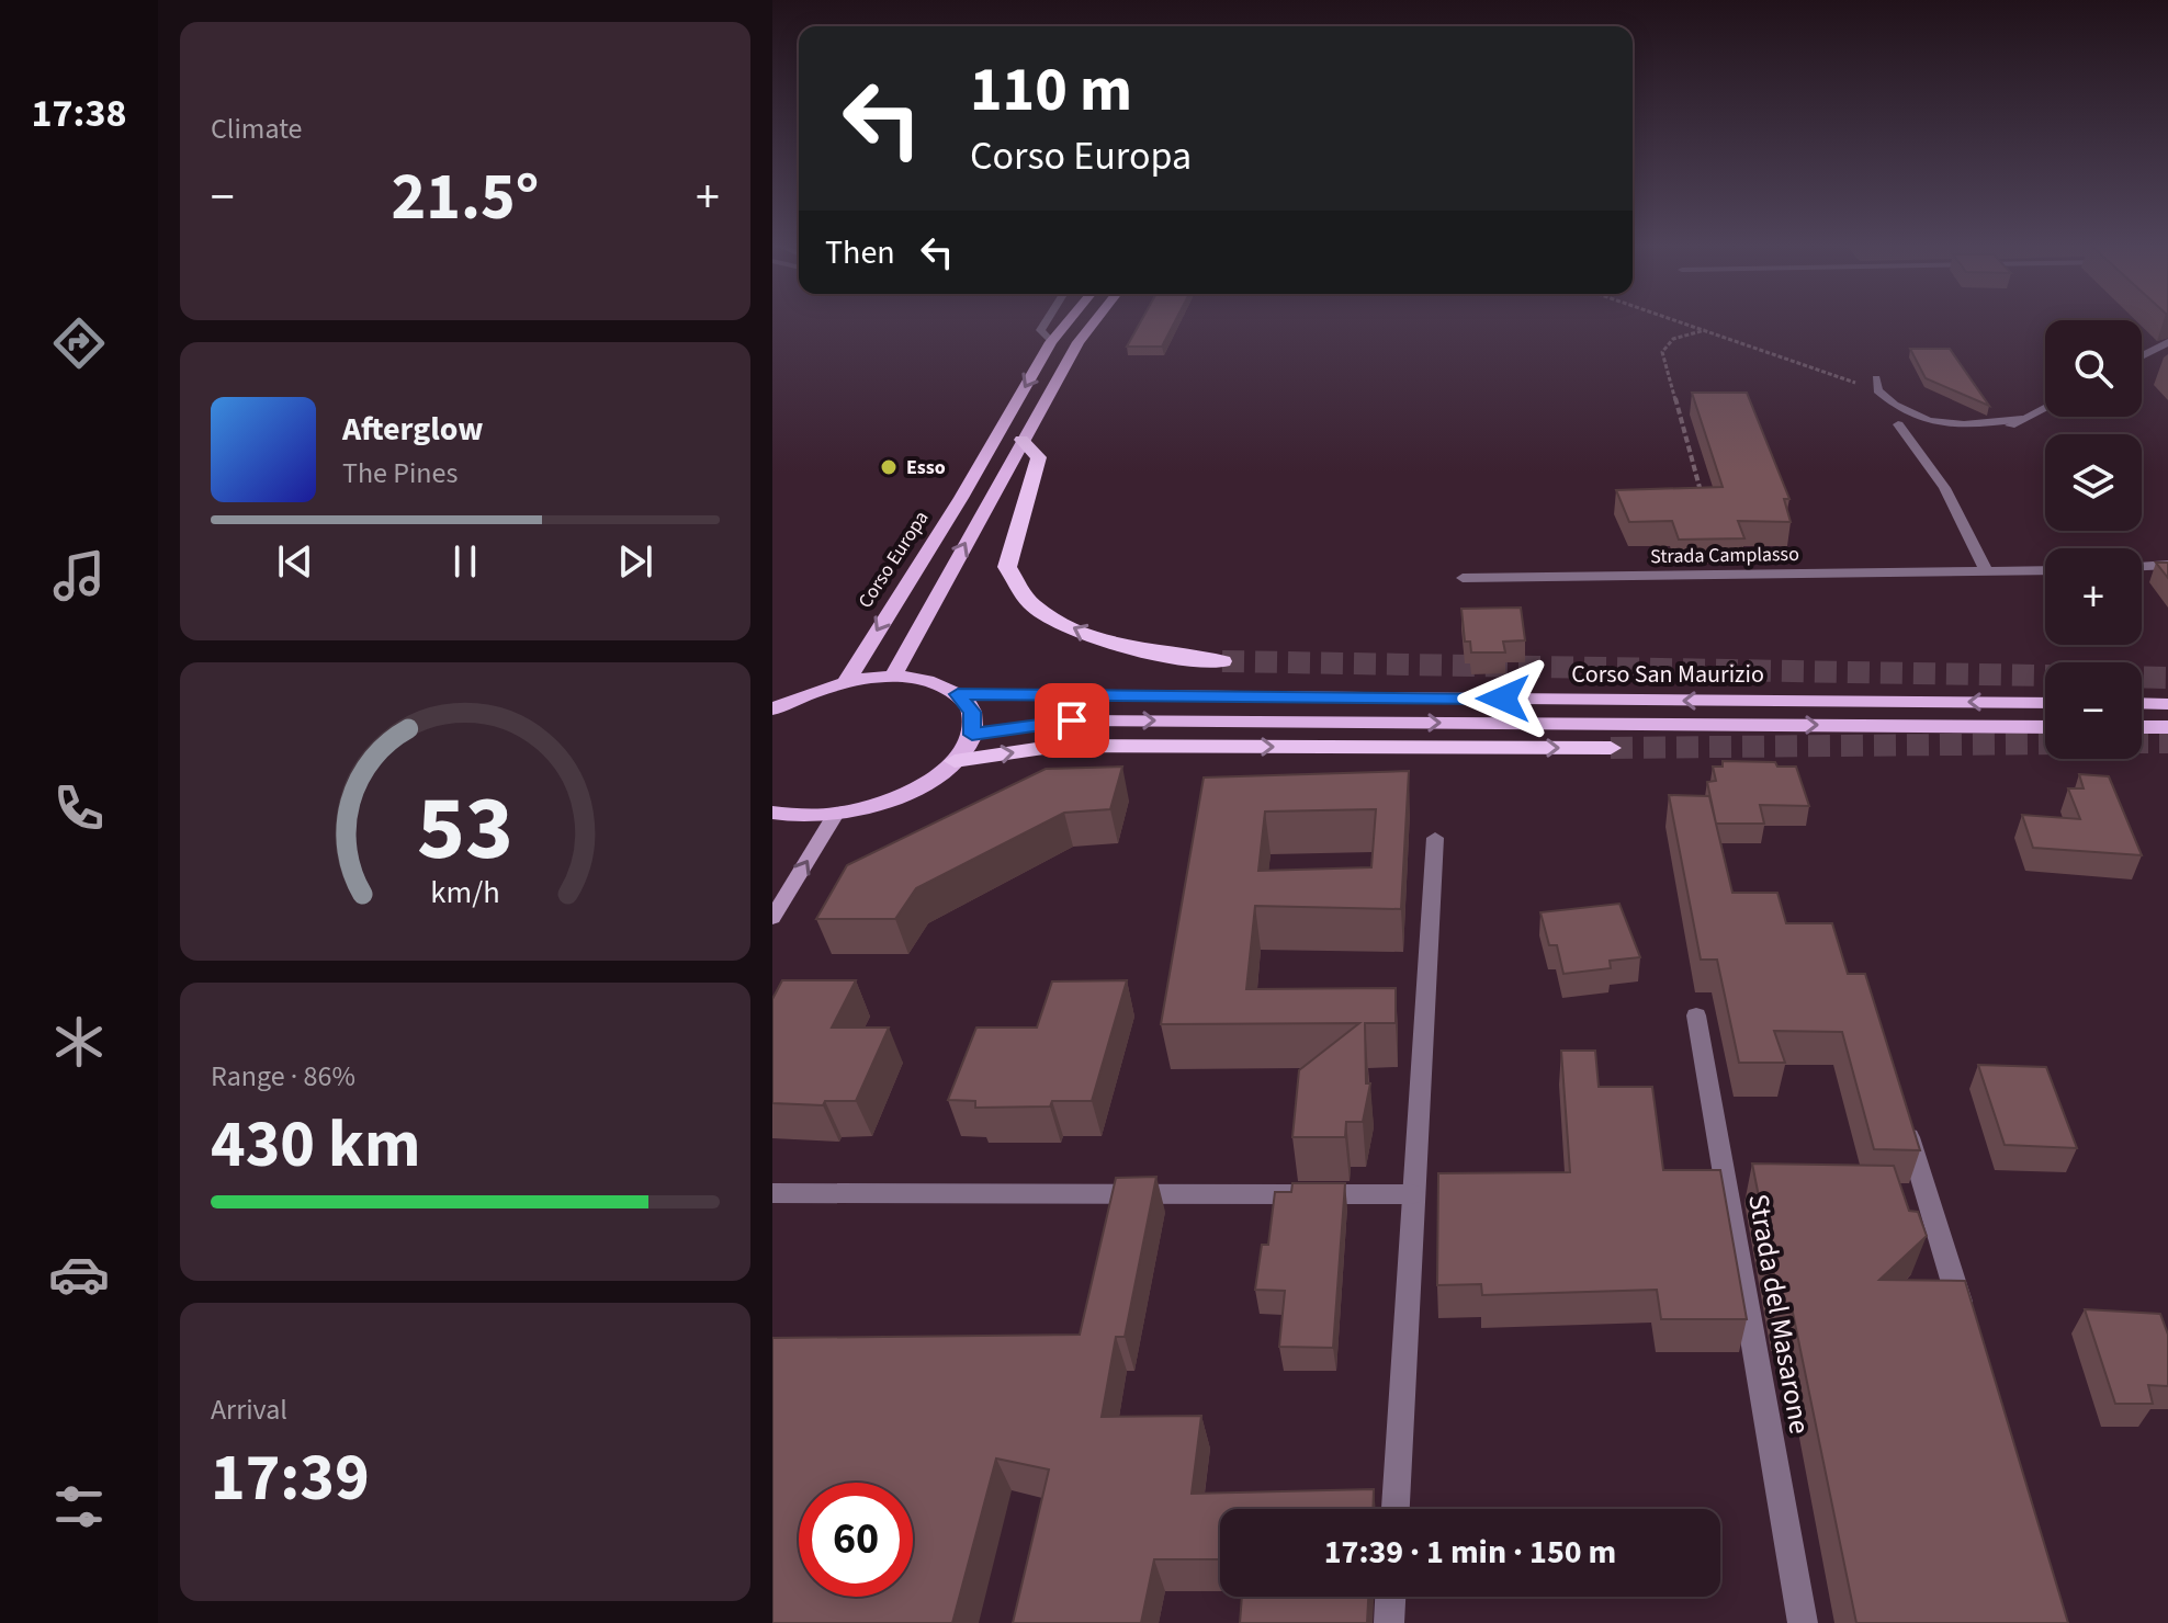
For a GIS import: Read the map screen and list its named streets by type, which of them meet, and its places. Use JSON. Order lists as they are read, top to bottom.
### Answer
{
  "streets": {
    "main road": ["Corso Europa", "Corso San Maurizio"],
    "street": ["Strada Camplasso", "Strada del Masarone"]
  },
  "places": ["Esso"],
  "page": {
    "tabs": "17:38",
    "tile": [
      "Climate",
      ["Range · 86%", "430 km"],
      ["Arrival", "17:39"]
    ],
    "turn": ["110 m", "Corso Europa"],
    "heat": ["−", "21.5°", "+"],
    "then": "Then",
    "map_buttons": ["+", "−"],
    "song": ["Afterglow", "The Pines"],
    "limit": "60",
    "trip": "17:39 · 1 min · 150 m",
    "gauge": ["53", "km/h"]
  }
}
